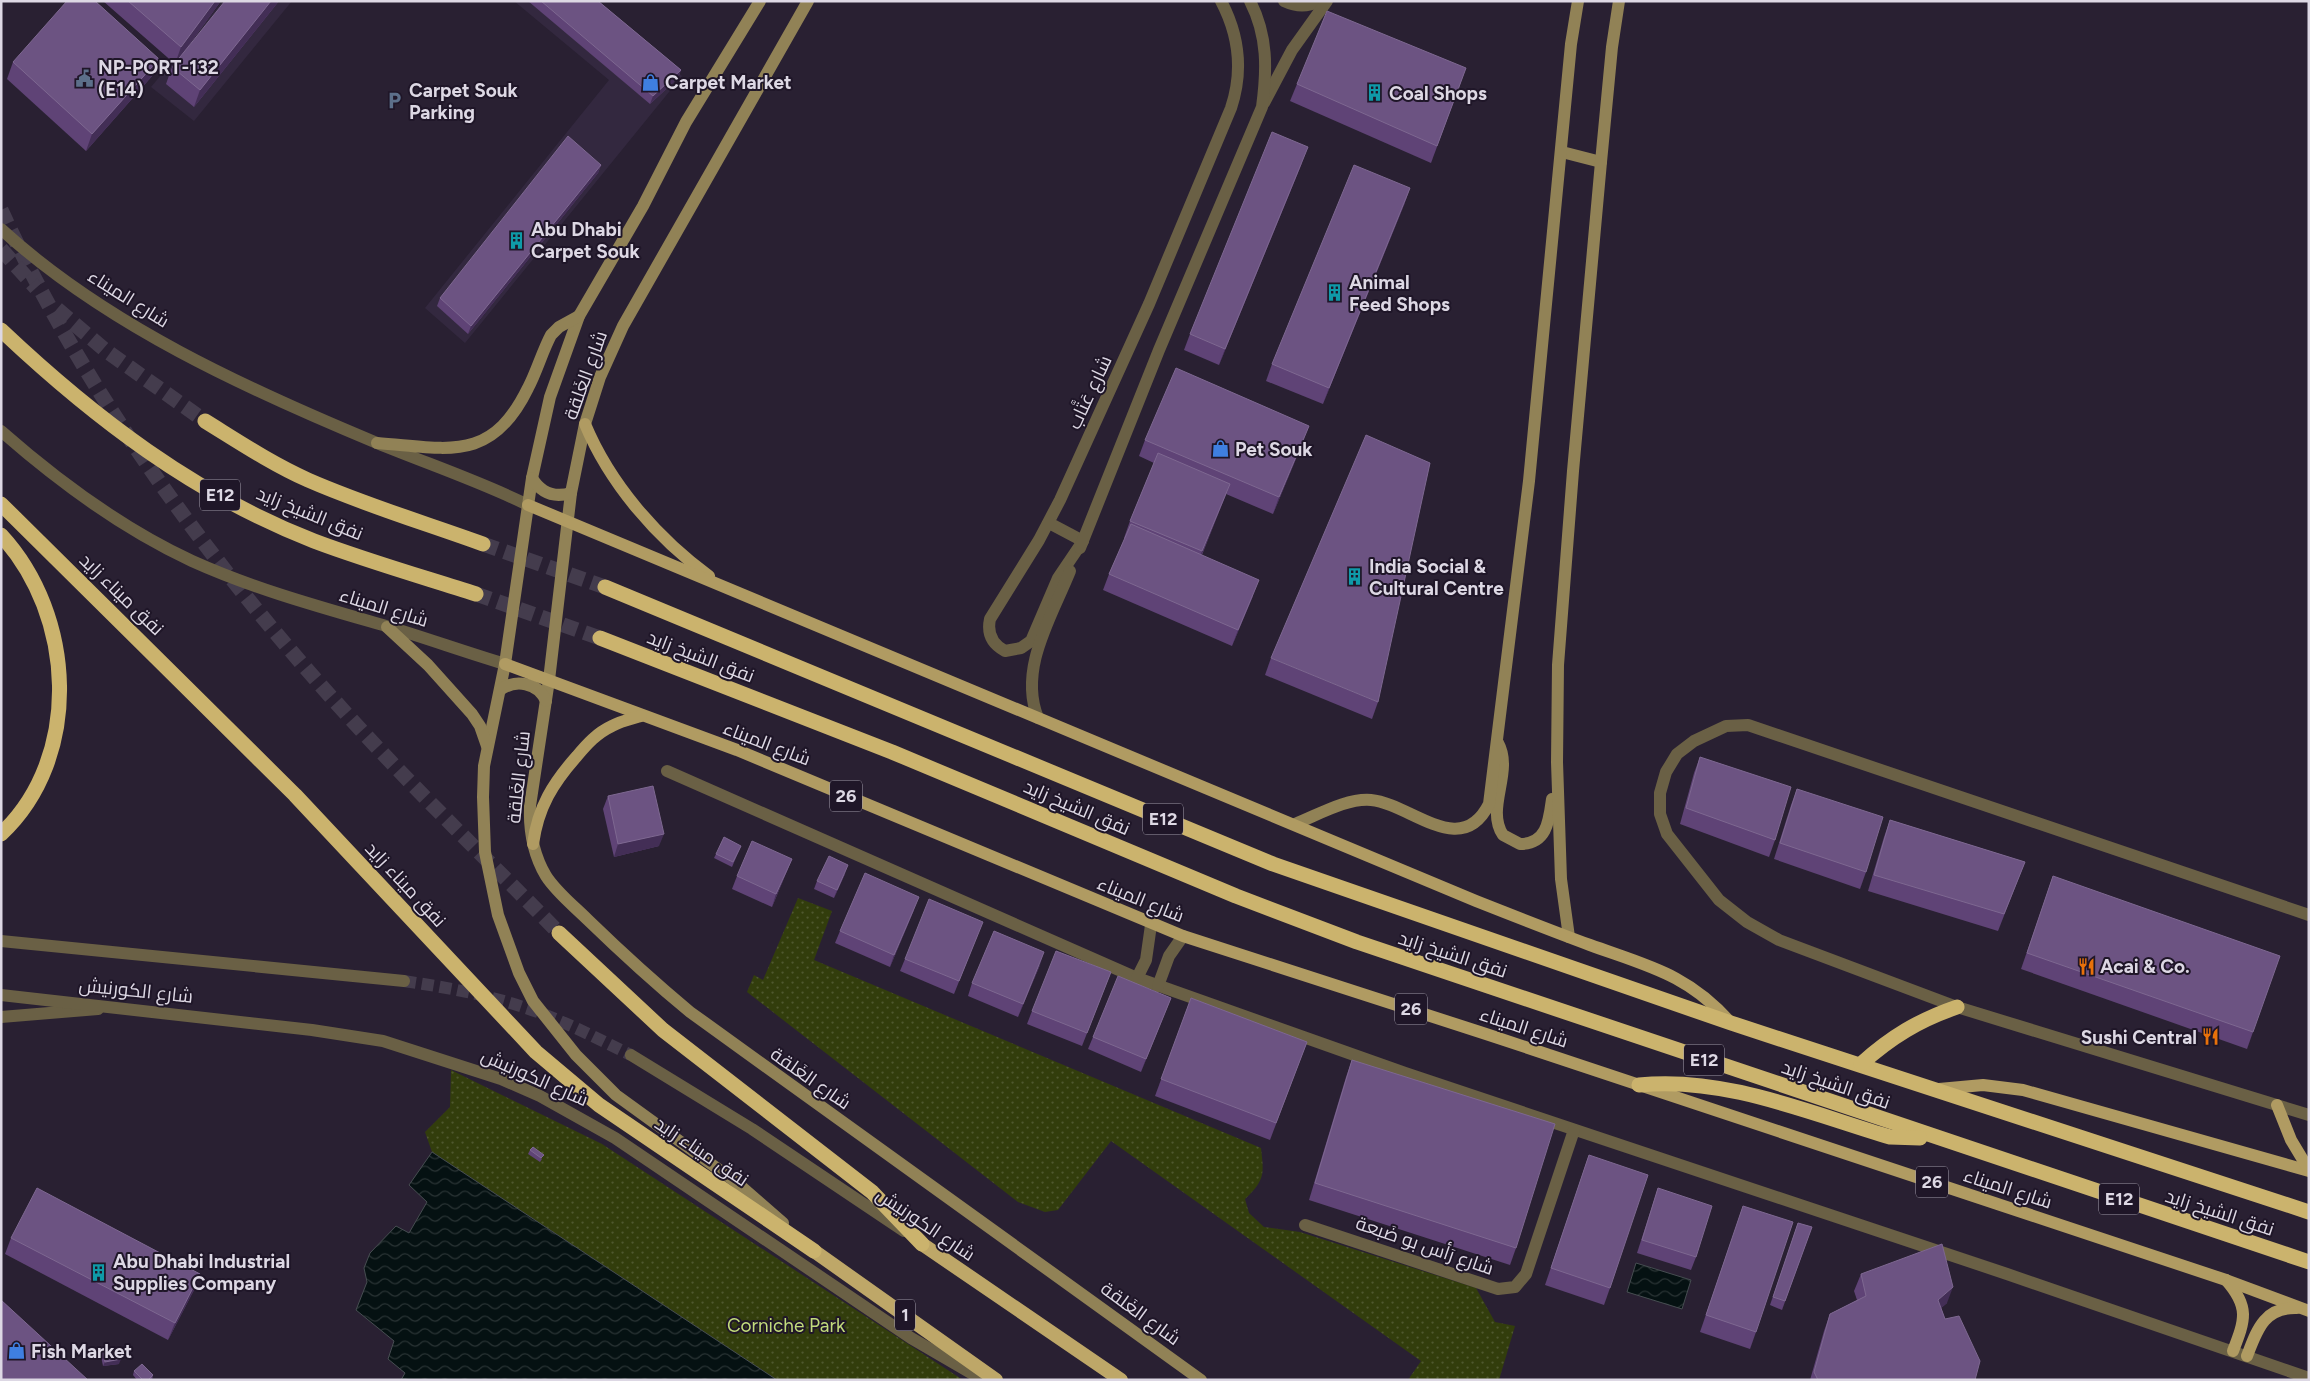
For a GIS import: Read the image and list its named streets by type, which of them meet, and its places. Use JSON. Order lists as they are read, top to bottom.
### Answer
{
  "streets": {
    "highway": [
      "E12",
      "نفق الشيخ زايد",
      "نفق ميناء زايد",
      "شارع الكورنيش",
      "1"
    ],
    "main road": ["شارع الميناء", "شارع الغَلقة", "26"],
    "street": ["شارع عَتَّاب", "شارع رَأس بو ضَبعة"]
  },
  "crossings": [
    ["شارع الميناء", "شارع الغَلقة"],
    ["شارع الميناء", "شارع عَتَّاب"],
    ["شارع الميناء", "نفق الشيخ زايد"],
    ["شارع الغَلقة", "نفق ميناء زايد"],
    ["شارع الغَلقة", "1"],
    ["نفق ميناء زايد", "1"]
  ],
  "parks": ["Corniche Park"],
  "places": {
    "public building": ["NP-PORT-132 (E14)"],
    "shop": ["Carpet Market", "Pet Souk", "Fish Market"],
    "building": [
      "Coal Shops",
      "Abu Dhabi Carpet Souk",
      "Animal Feed Shops",
      "India Social & Cultural Centre",
      "Abu Dhabi Industrial Supplies Company"
    ],
    "parking": ["Carpet Souk Parking"],
    "restaurant": ["Acai & Co.", "Sushi Central"]
  }
}
